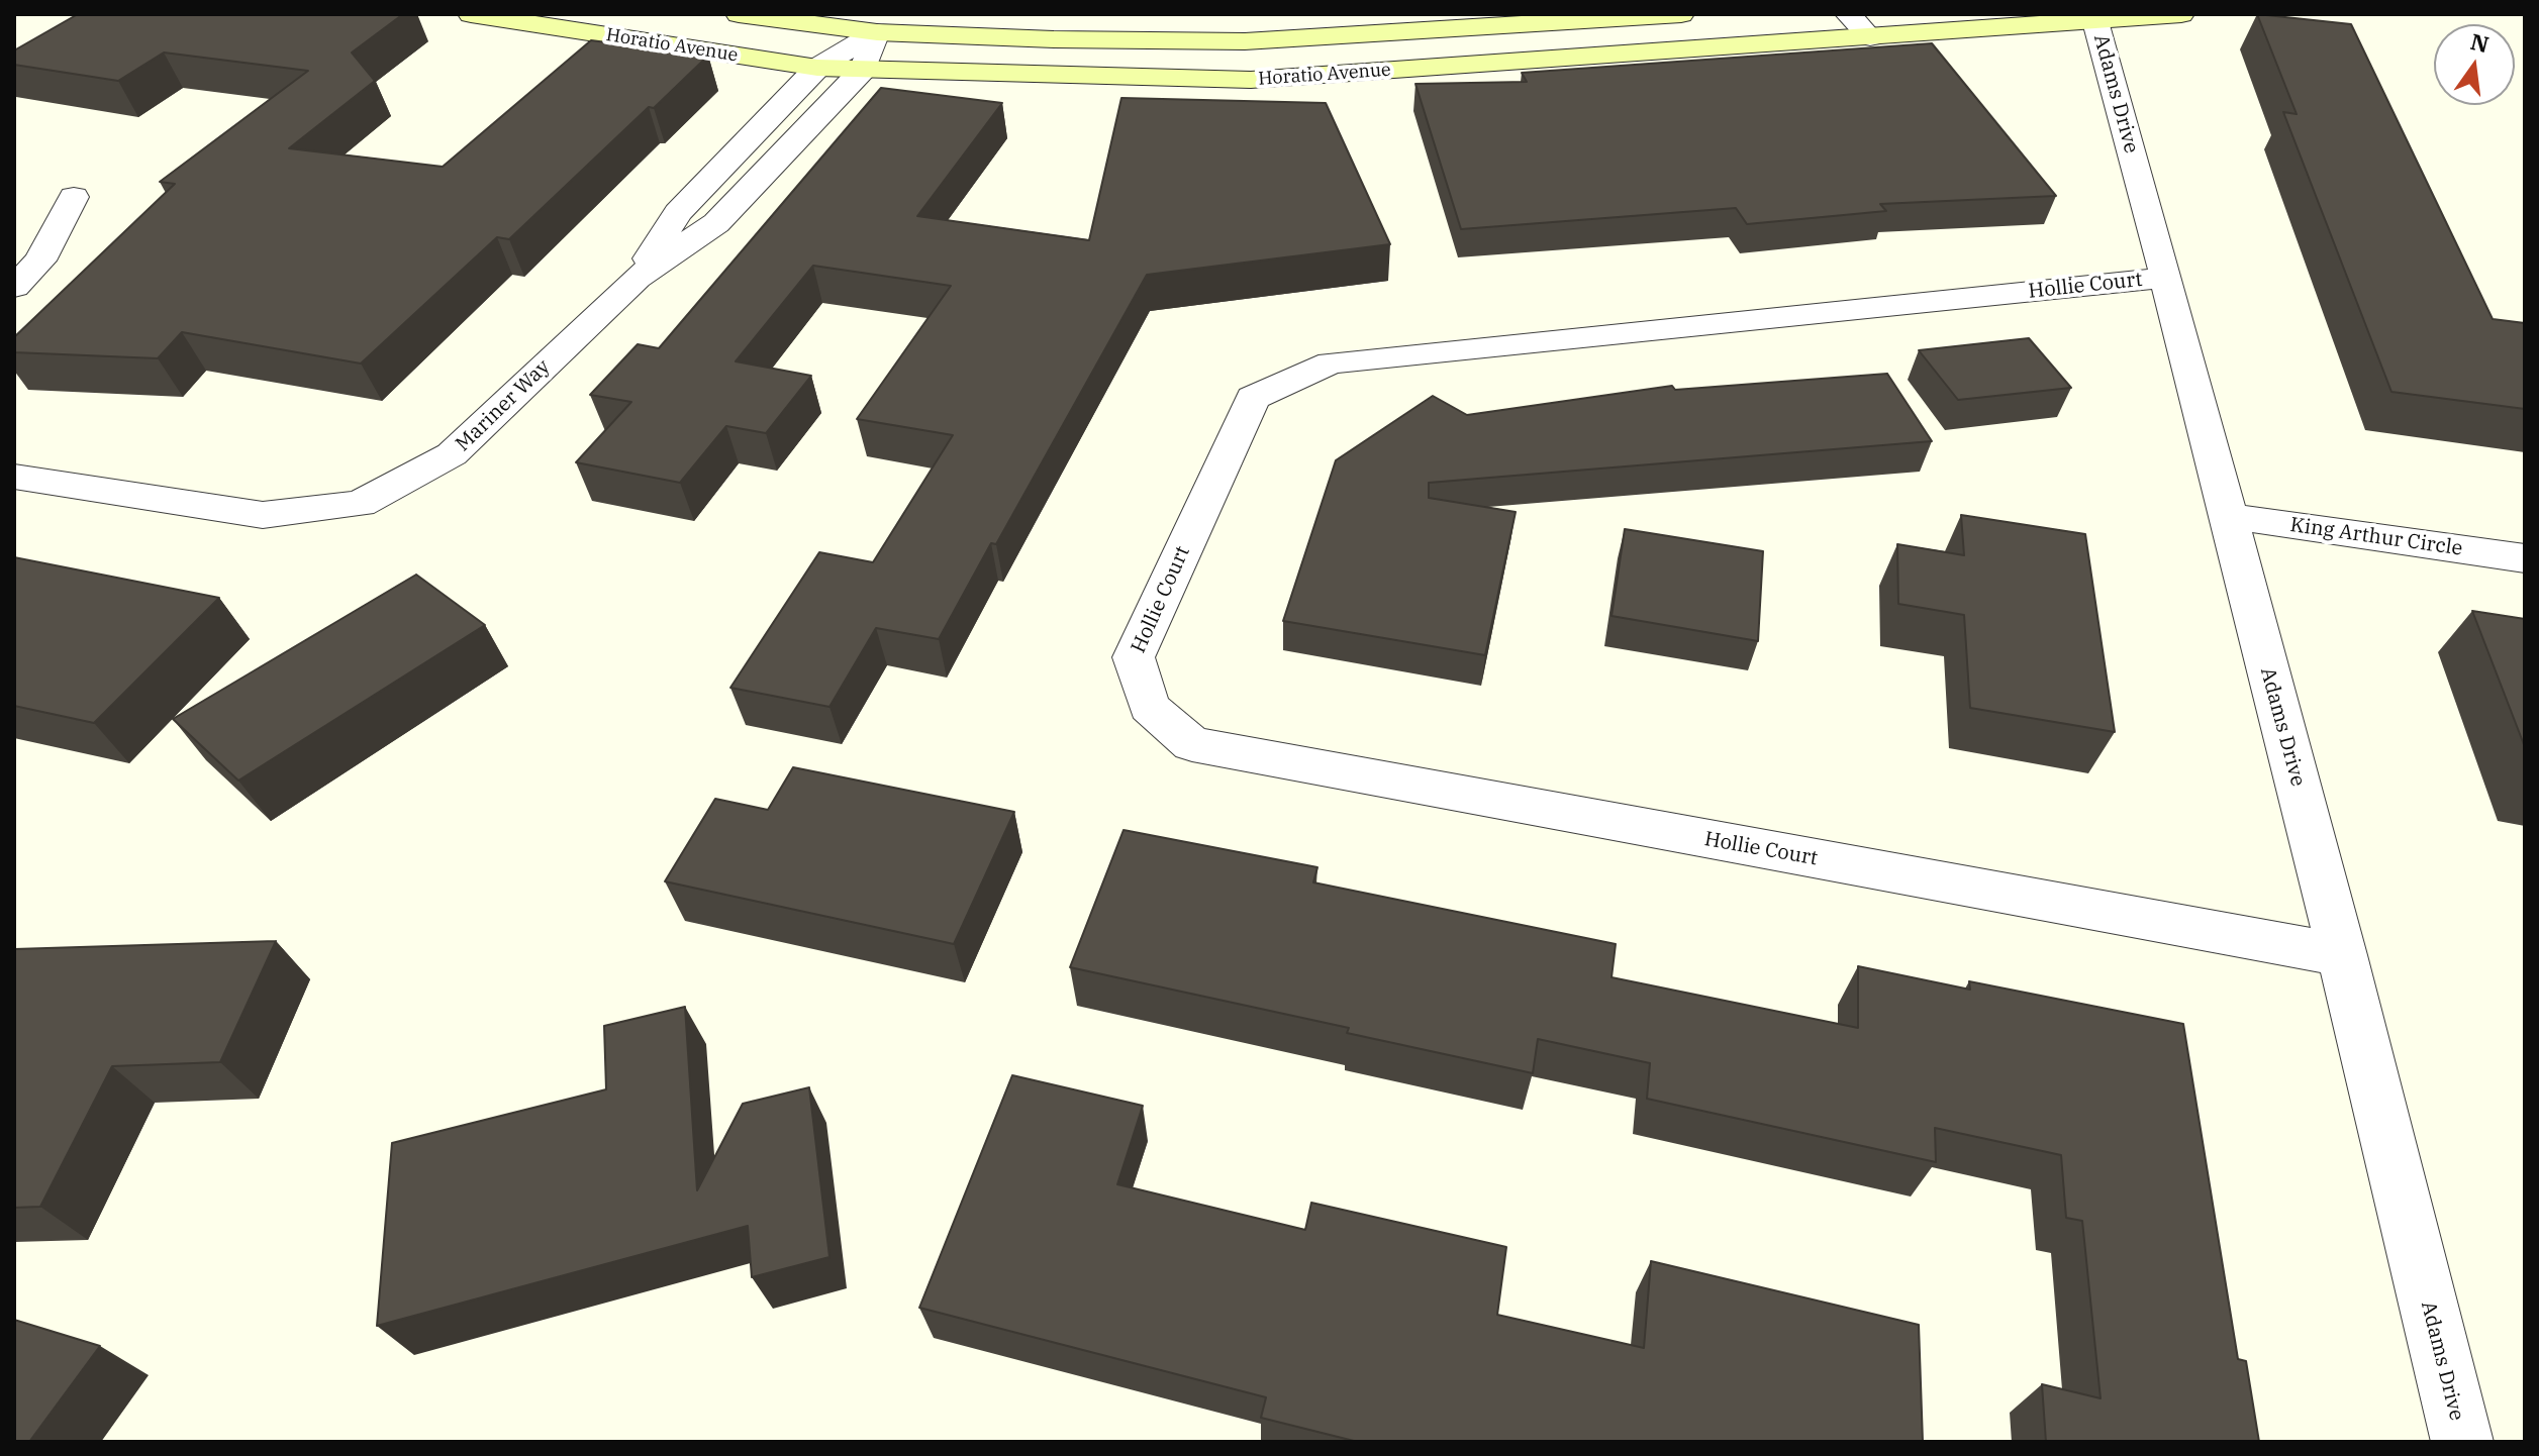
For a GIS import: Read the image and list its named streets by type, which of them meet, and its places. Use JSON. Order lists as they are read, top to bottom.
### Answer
{
  "streets": {
    "main road": ["Horatio Avenue"],
    "street": [
      "Adams Drive",
      "Hollie Court",
      "Mariner Way",
      "King Arthur Circle"
    ]
  },
  "crossings": [
    ["Horatio Avenue", "Adams Drive"],
    ["Horatio Avenue", "Mariner Way"],
    ["Adams Drive", "Hollie Court"],
    ["Adams Drive", "King Arthur Circle"]
  ],
  "north": "top"
}
